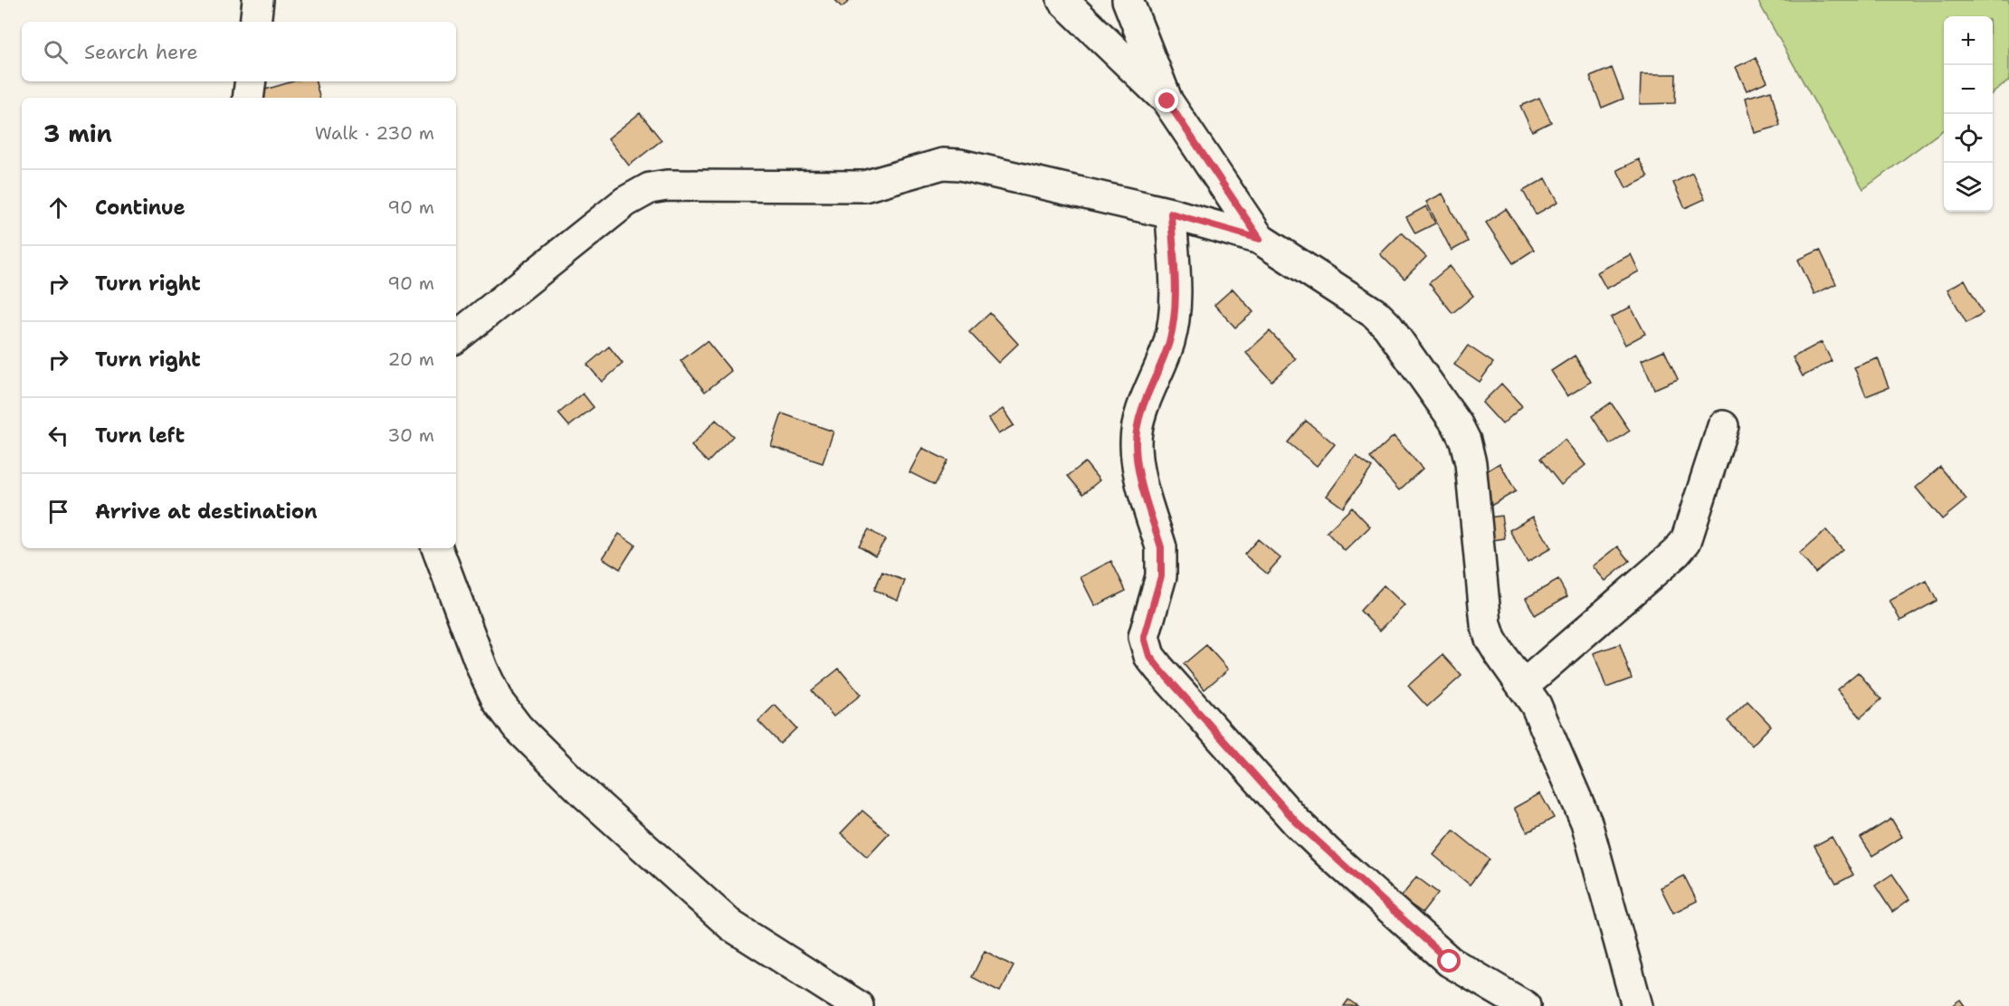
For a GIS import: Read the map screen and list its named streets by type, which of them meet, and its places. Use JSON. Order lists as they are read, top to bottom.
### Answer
{
  "page": {
    "map_buttons": ["+", "−"],
    "search": "Search here",
    "heading": ["3 min", "Walk · 230 m"],
    "list": [
      ["Continue", "90 m"],
      ["Turn right", "90 m"],
      ["Turn right", "20 m"],
      ["Turn left", "30 m"],
      "Arrive at destination"
    ]
  }
}
